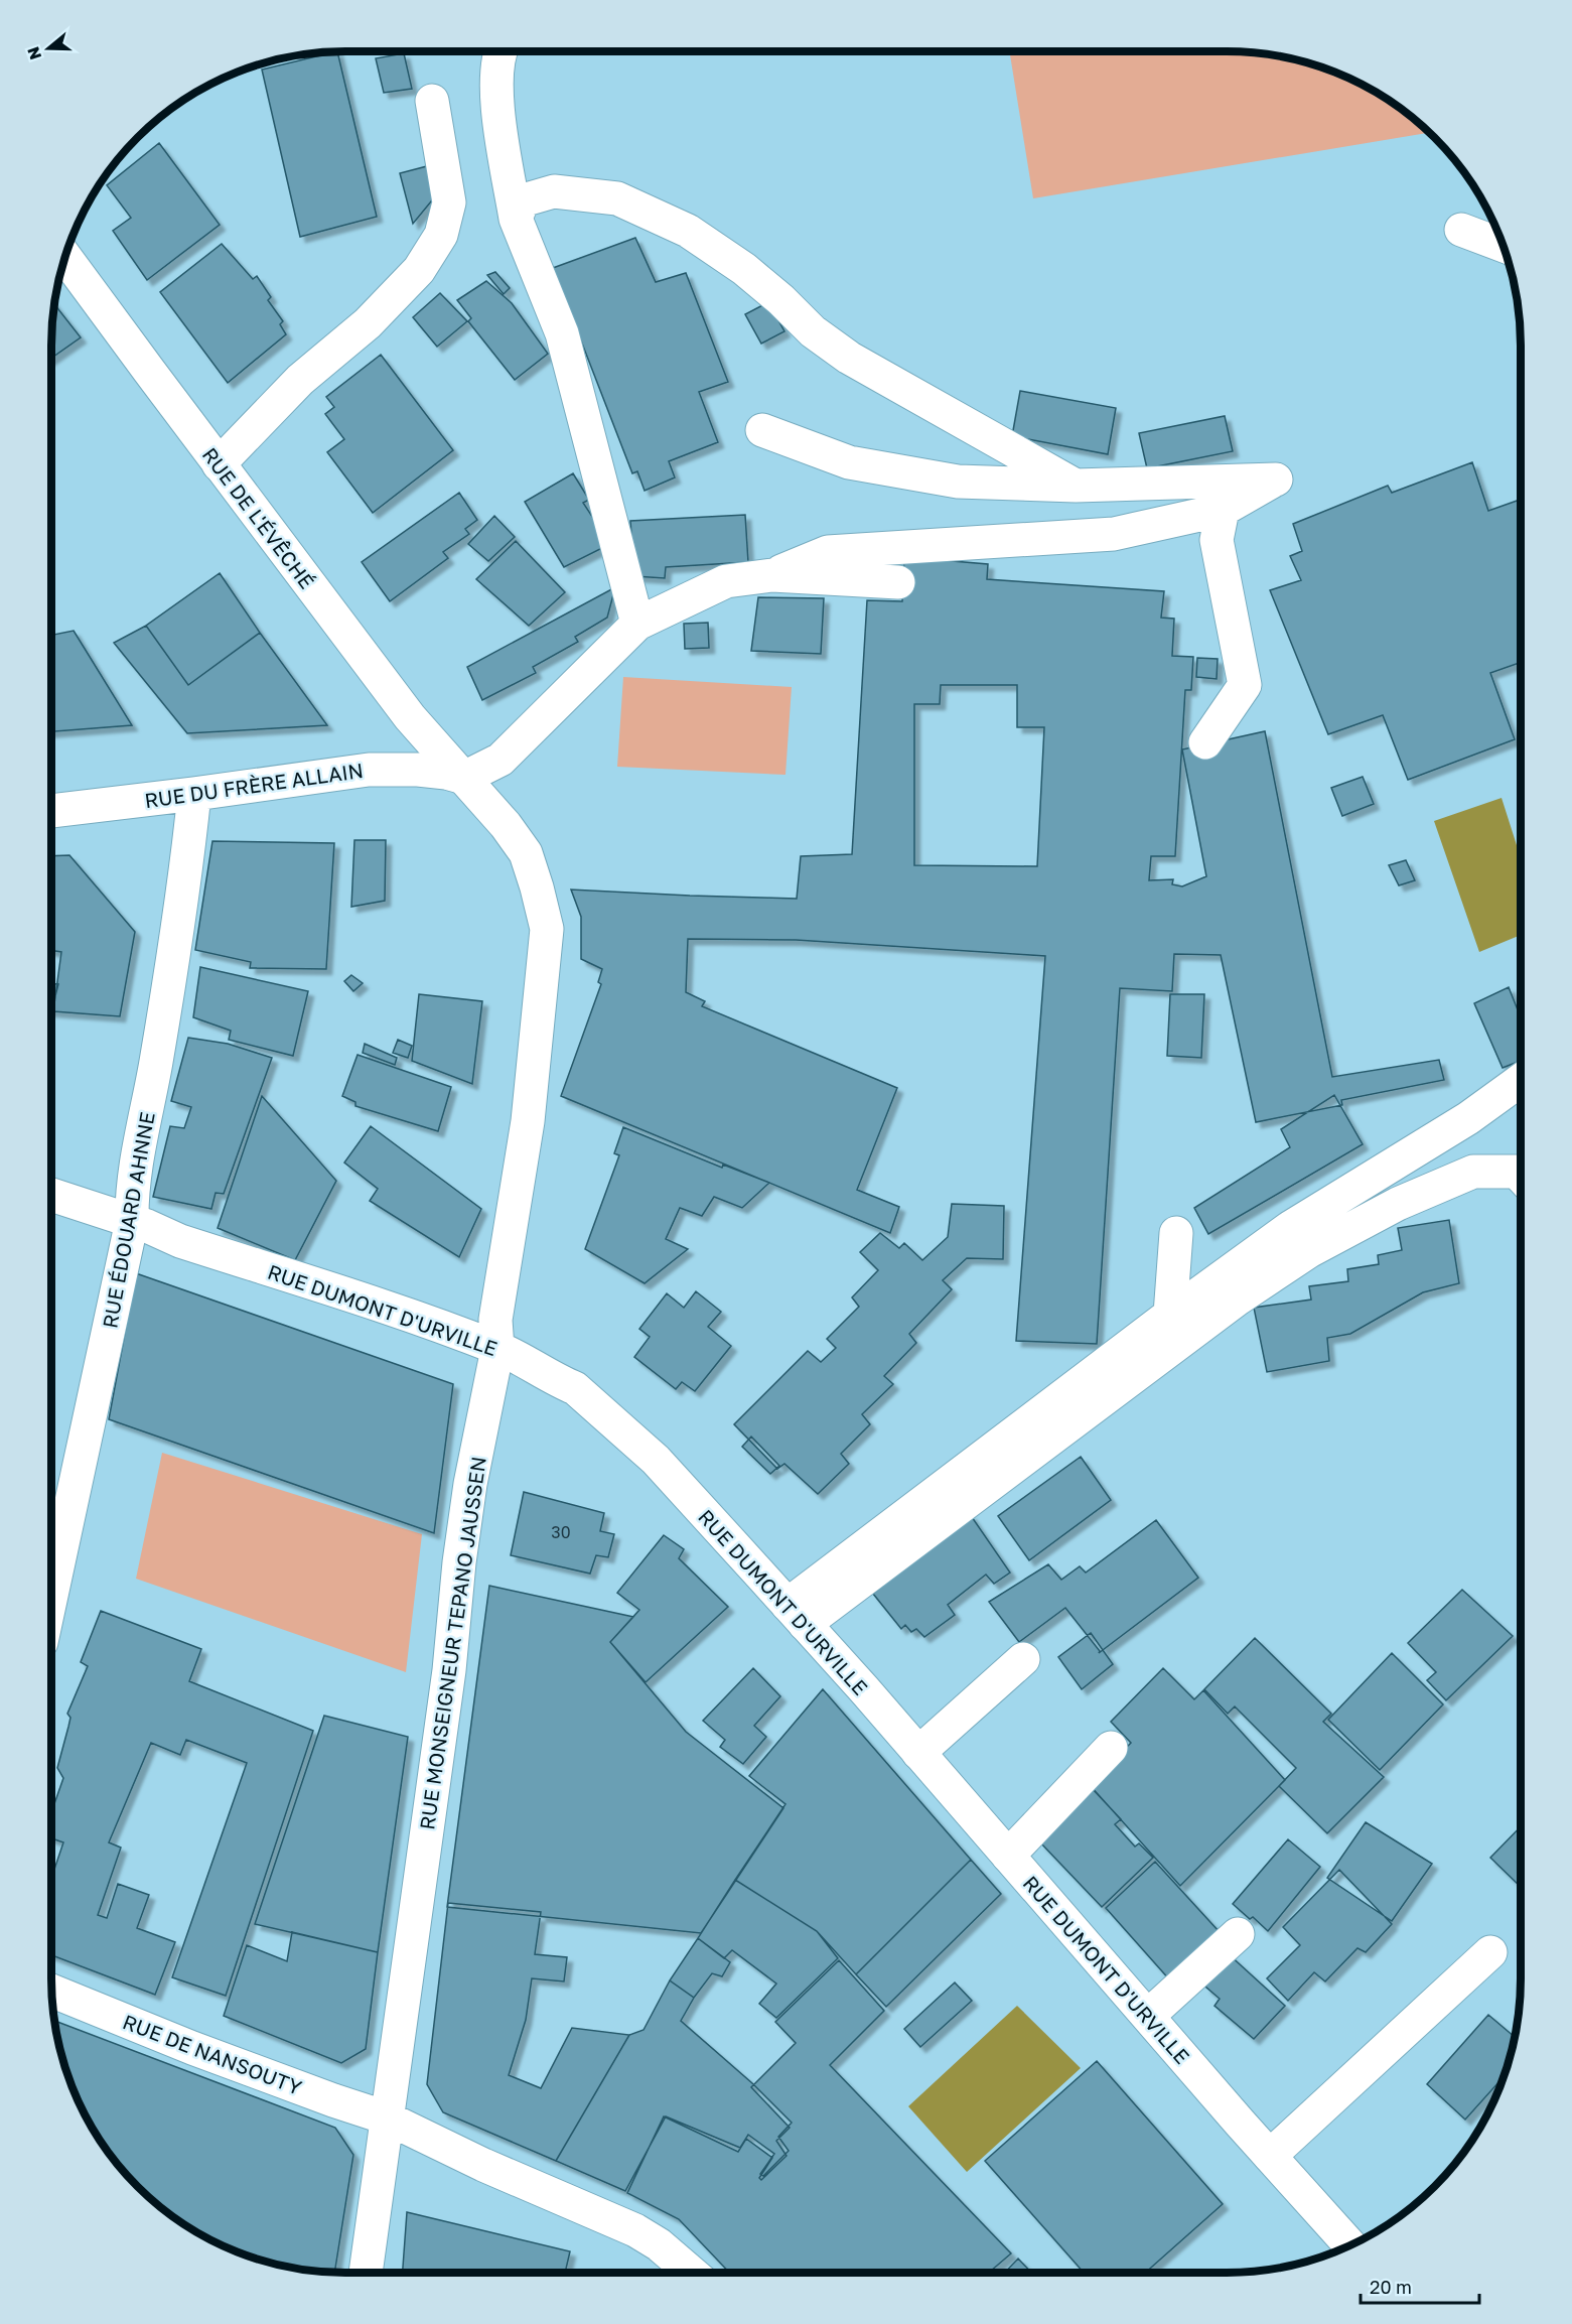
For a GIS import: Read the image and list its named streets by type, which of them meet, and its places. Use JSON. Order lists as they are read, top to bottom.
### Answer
{
  "streets": {
    "street": [
      "RUE DE L'ÉVÊCHÉ",
      "RUE DU FRÈRE ALLAIN",
      "RUE ÉDOUARD AHNNE",
      "RUE DUMONT D'URVILLE",
      "RUE MONSEIGNEUR TEPANO JAUSSEN",
      "RUE DE NANSOUTY"
    ]
  },
  "crossings": [
    ["RUE DE L'ÉVÊCHÉ", "RUE DU FRÈRE ALLAIN"],
    ["RUE DE L'ÉVÊCHÉ", "RUE MONSEIGNEUR TEPANO JAUSSEN"],
    ["RUE DU FRÈRE ALLAIN", "RUE ÉDOUARD AHNNE"],
    ["RUE DU FRÈRE ALLAIN", "RUE MONSEIGNEUR TEPANO JAUSSEN"],
    ["RUE ÉDOUARD AHNNE", "RUE DUMONT D'URVILLE"],
    ["RUE DUMONT D'URVILLE", "RUE MONSEIGNEUR TEPANO JAUSSEN"],
    ["RUE MONSEIGNEUR TEPANO JAUSSEN", "RUE DE NANSOUTY"]
  ],
  "house_numbers": ["30"],
  "scale_bar": "20 m",
  "north": "left"
}
